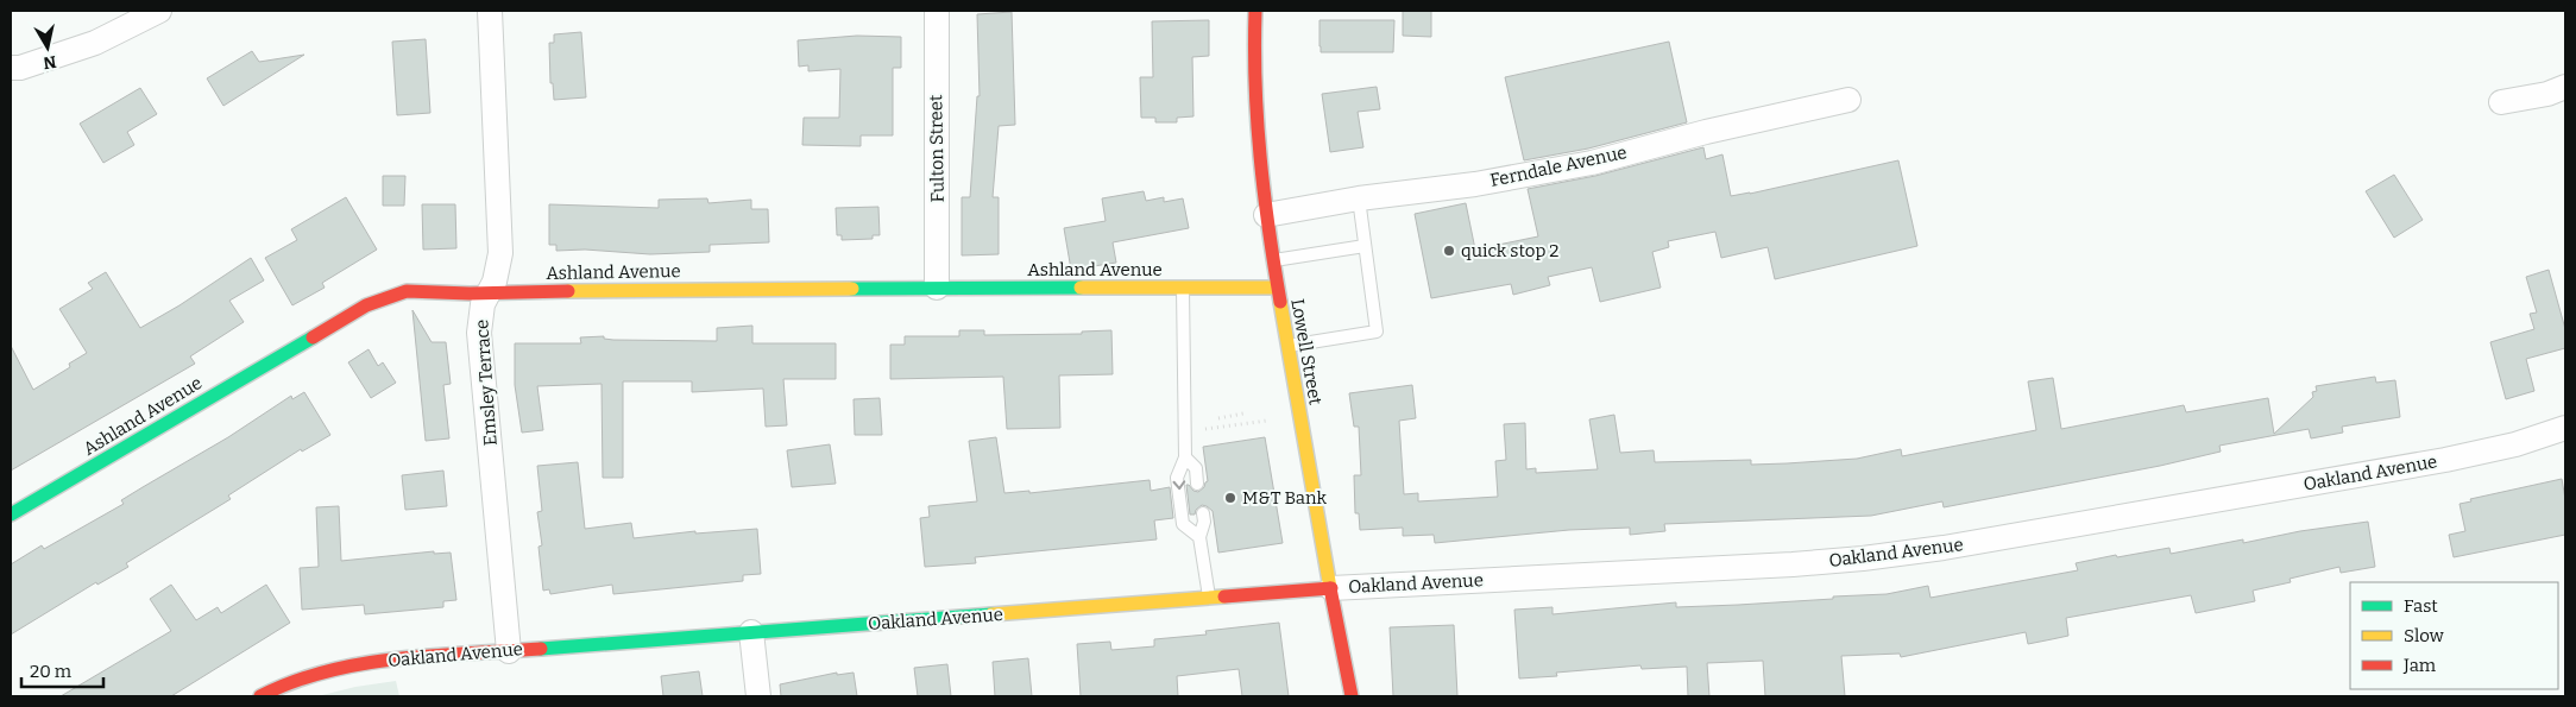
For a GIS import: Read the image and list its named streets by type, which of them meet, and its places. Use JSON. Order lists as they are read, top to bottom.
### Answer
{
  "streets": {
    "street": [
      "Fulton Street",
      "Ferndale Avenue",
      "Ashland Avenue",
      "Lowell Street",
      "Emsley Terrace",
      "Oakland Avenue"
    ]
  },
  "crossings": [
    ["Fulton Street", "Ashland Avenue"],
    ["Ferndale Avenue", "Lowell Street"],
    ["Ashland Avenue", "Lowell Street"],
    ["Ashland Avenue", "Emsley Terrace"],
    ["Lowell Street", "Oakland Avenue"],
    ["Emsley Terrace", "Oakland Avenue"]
  ],
  "places": ["quick stop 2", "M&T Bank"],
  "legend": ["Fast", "Slow", "Jam"],
  "scale_bar": "20 m",
  "north": "bottom"
}
